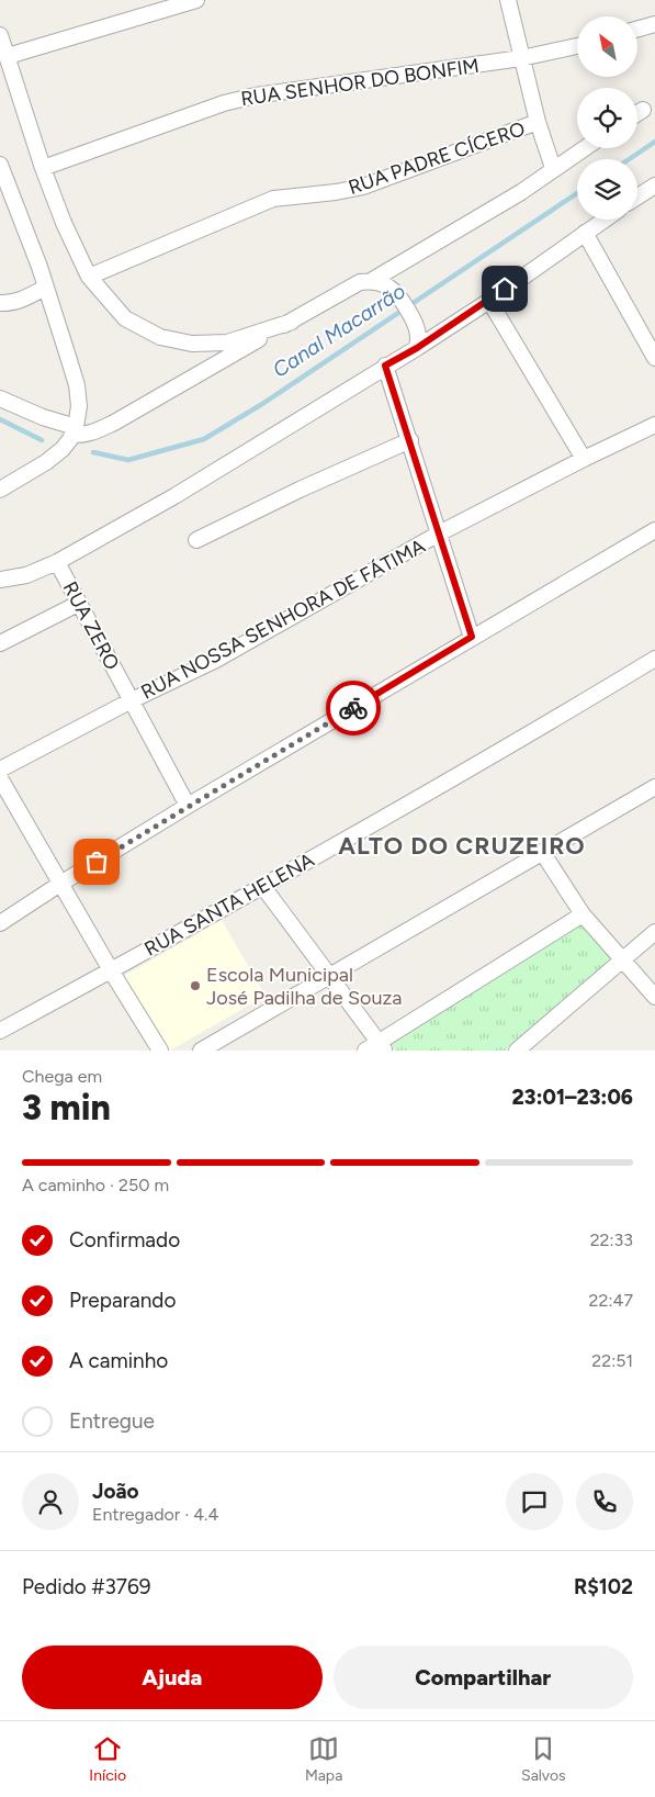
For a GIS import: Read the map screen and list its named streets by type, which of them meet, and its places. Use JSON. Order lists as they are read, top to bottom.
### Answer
{
  "streets": {
    "street": [
      "RUA SENHOR DO BONFIM",
      "RUA PADRE CÍCERO",
      "RUA NOSSA SENHORA DE FÁTIMA",
      "RUA ZERO",
      "RUA SANTA HELENA"
    ]
  },
  "crossings": [
    ["RUA NOSSA SENHORA DE FÁTIMA", "RUA ZERO"]
  ],
  "districts": ["ALTO DO CRUZEIRO"],
  "water": ["Canal Macarrão"],
  "places": ["Escola Municipal José Padilha de Souza"],
  "north": "top left",
  "page": {
    "heading": ["3 min", "Chega em", "23:01–23:06"],
    "panel": [
      "João",
      "Entregador · 4.4",
      "Pedido #3769",
      "R$102"
    ],
    "bar": "A caminho · 250 m",
    "list": [
      ["Confirmado", "22:33"],
      ["Preparando", "22:47"],
      ["A caminho", "22:51"],
      "Entregue"
    ],
    "buttons": ["Ajuda", "Compartilhar"],
    "tabs": ["Início", "Mapa", "Salvos"]
  }
}
